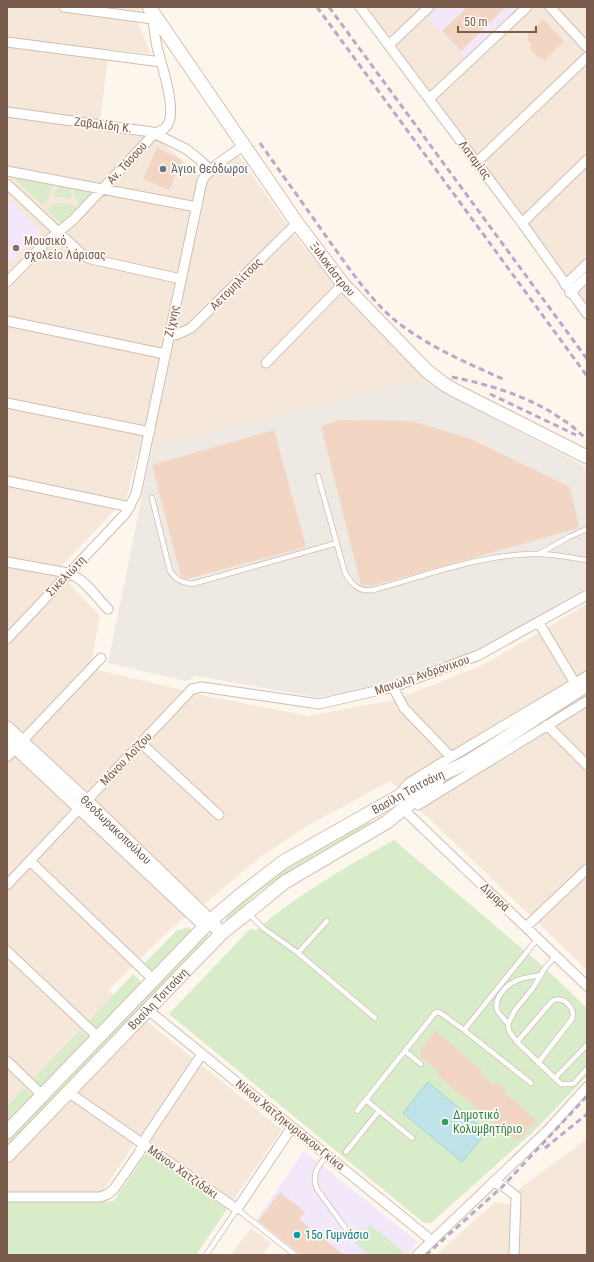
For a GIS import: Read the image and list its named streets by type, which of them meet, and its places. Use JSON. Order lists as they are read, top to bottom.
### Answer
{
  "streets": {
    "street": [
      "Ζαβαλίδη Κ.",
      "Λαταμίας",
      "Αν. Τάσσου",
      "Ξυλοκάστρου",
      "Αετομηλίτσας",
      "Ζίχνης",
      "Σικελιώτη",
      "Μανώλη Ανδρόνικου",
      "Μάνου Λοΐζου",
      "Βασίλη Τσιτσάνη",
      "Θεοδωρακοπούλου",
      "Διμαρά",
      "Νίκου Χατζηκυριάκου-Γκίκα",
      "Μάνου Χατζιδάκι"
    ]
  },
  "crossings": [
    ["Ζαβαλίδη Κ.", "Αν. Τάσσου"],
    ["Ζαβαλίδη Κ.", "Ζίχνης"],
    ["Αν. Τάσσου", "Ξυλοκάστρου"],
    ["Ξυλοκάστρου", "Αετομηλίτσας"],
    ["Ξυλοκάστρου", "Ζίχνης"],
    ["Αετομηλίτσας", "Ζίχνης"],
    ["Ζίχνης", "Σικελιώτη"],
    ["Μανώλη Ανδρόνικου", "Μάνου Λοΐζου"],
    ["Μάνου Λοΐζου", "Θεοδωρακοπούλου"],
    ["Βασίλη Τσιτσάνη", "Θεοδωρακοπούλου"],
    ["Βασίλη Τσιτσάνη", "Διμαρά"],
    ["Βασίλη Τσιτσάνη", "Νίκου Χατζηκυριάκου-Γκίκα"],
    ["Βασίλη Τσιτσάνη", "Μάνου Χατζιδάκι"]
  ],
  "places": [
    "Άγιοι Θεόδωροι",
    "Μουσικό σχολείο Λάρισας",
    "Δημοτικό Κολυμβητήριο",
    "15ο Γυμνάσιο"
  ],
  "scale_bar": "50 m"
}
